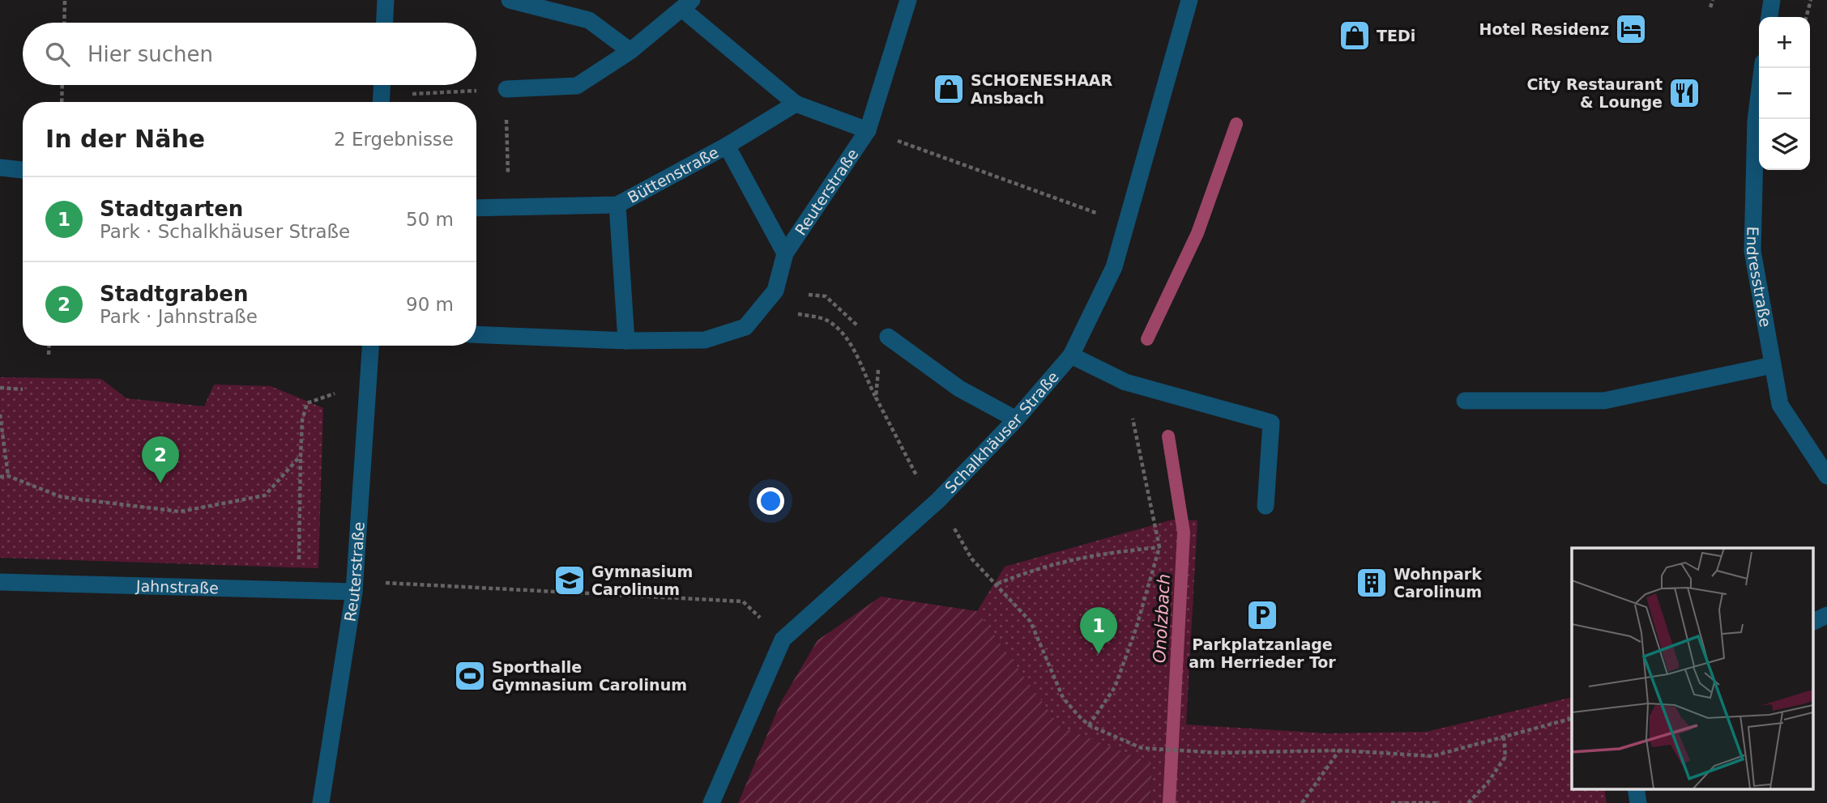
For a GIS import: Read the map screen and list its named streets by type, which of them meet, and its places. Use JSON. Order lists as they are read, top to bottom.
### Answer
{
  "streets": {
    "street": [
      "Büttenstraße",
      "Reuterstraße",
      "Endresstraße",
      "Schalkhäuser Straße",
      "Jahnstraße"
    ]
  },
  "crossings": [
    ["Büttenstraße", "Reuterstraße"],
    ["Reuterstraße", "Jahnstraße"]
  ],
  "water": ["Onolzbach"],
  "places": {
    "hotel": ["Hotel Residenz"],
    "shop": ["TEDi", "SCHOENESHAAR Ansbach"],
    "restaurant": ["City Restaurant & Lounge"],
    "school or university": ["Gymnasium Carolinum"],
    "building": ["Wohnpark Carolinum"],
    "parking": ["Parkplatzanlage am Herrieder Tor"],
    "sports": ["Sporthalle Gymnasium Carolinum"]
  },
  "page": {
    "map_buttons": ["+", "−"],
    "search": "Hier suchen",
    "heading": ["In der Nähe", "2 Ergebnisse"],
    "list": [
      {
        "mark": "1",
        "name": "Stadtgarten",
        "note": "Park · Schalkhäuser Straße",
        "value": "50 m"
      },
      {
        "mark": "2",
        "name": "Stadtgraben",
        "note": "Park · Jahnstraße",
        "value": "90 m"
      }
    ],
    "pins": ["2", "1"]
  }
}
